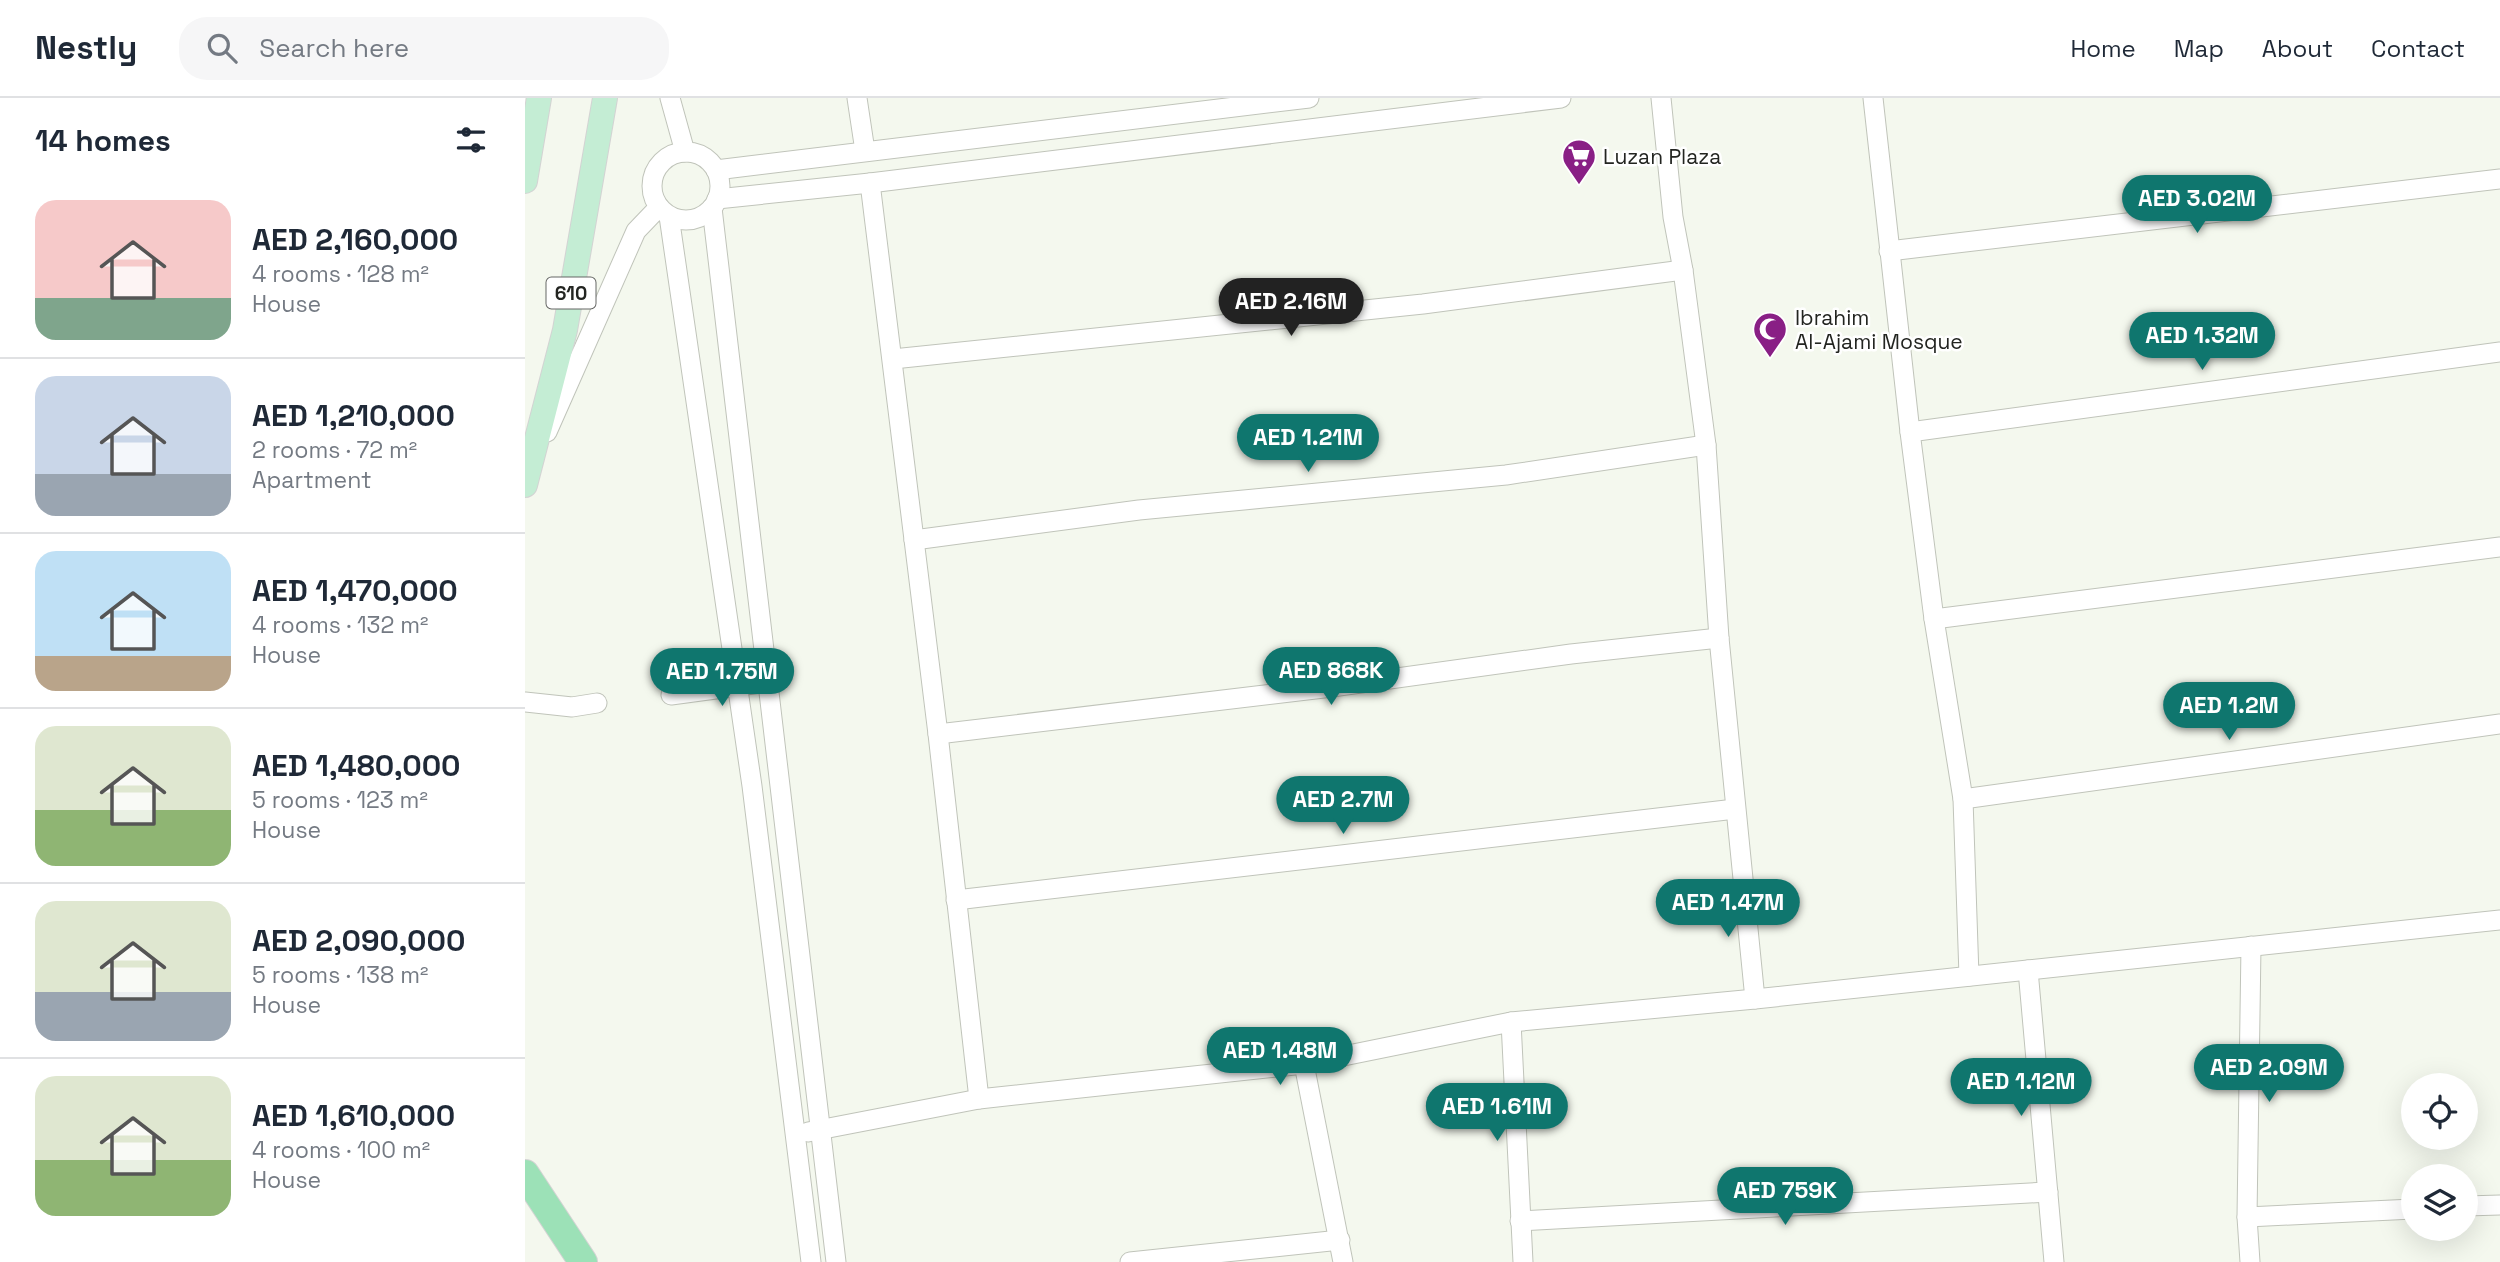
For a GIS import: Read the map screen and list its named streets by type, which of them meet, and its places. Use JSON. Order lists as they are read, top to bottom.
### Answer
{
  "streets": {
    "main road": ["610"]
  },
  "places": {
    "supermarket": ["Luzan Plaza"],
    "mosque": ["Ibrahim Al-Ajami Mosque"]
  },
  "page": {
    "header": "Nestly",
    "search": "Search here",
    "nav": [
      "Home",
      "Map",
      "About",
      "Contact"
    ],
    "heading": "14 homes",
    "price": [
      "AED 3.02M",
      "AED 2.16M",
      "AED 1.32M",
      "AED 1.21M",
      "AED 868K",
      "AED 1.75M",
      "AED 1.2M",
      "AED 2.7M",
      "AED 1.47M",
      "AED 1.48M",
      "AED 2.09M",
      "AED 1.12M",
      "AED 1.61M",
      "AED 759K"
    ],
    "list": [
      {
        "name": "AED 2,160,000",
        "note": "4 rooms · 128 m² · House"
      },
      {
        "name": "AED 1,210,000",
        "note": "2 rooms · 72 m² · Apartment"
      },
      {
        "name": "AED 1,470,000",
        "note": "4 rooms · 132 m² · House"
      },
      {
        "name": "AED 1,480,000",
        "note": "5 rooms · 123 m² · House"
      },
      {
        "name": "AED 2,090,000",
        "note": "5 rooms · 138 m² · House"
      },
      {
        "name": "AED 1,610,000",
        "note": "4 rooms · 100 m² · House"
      }
    ]
  }
}
